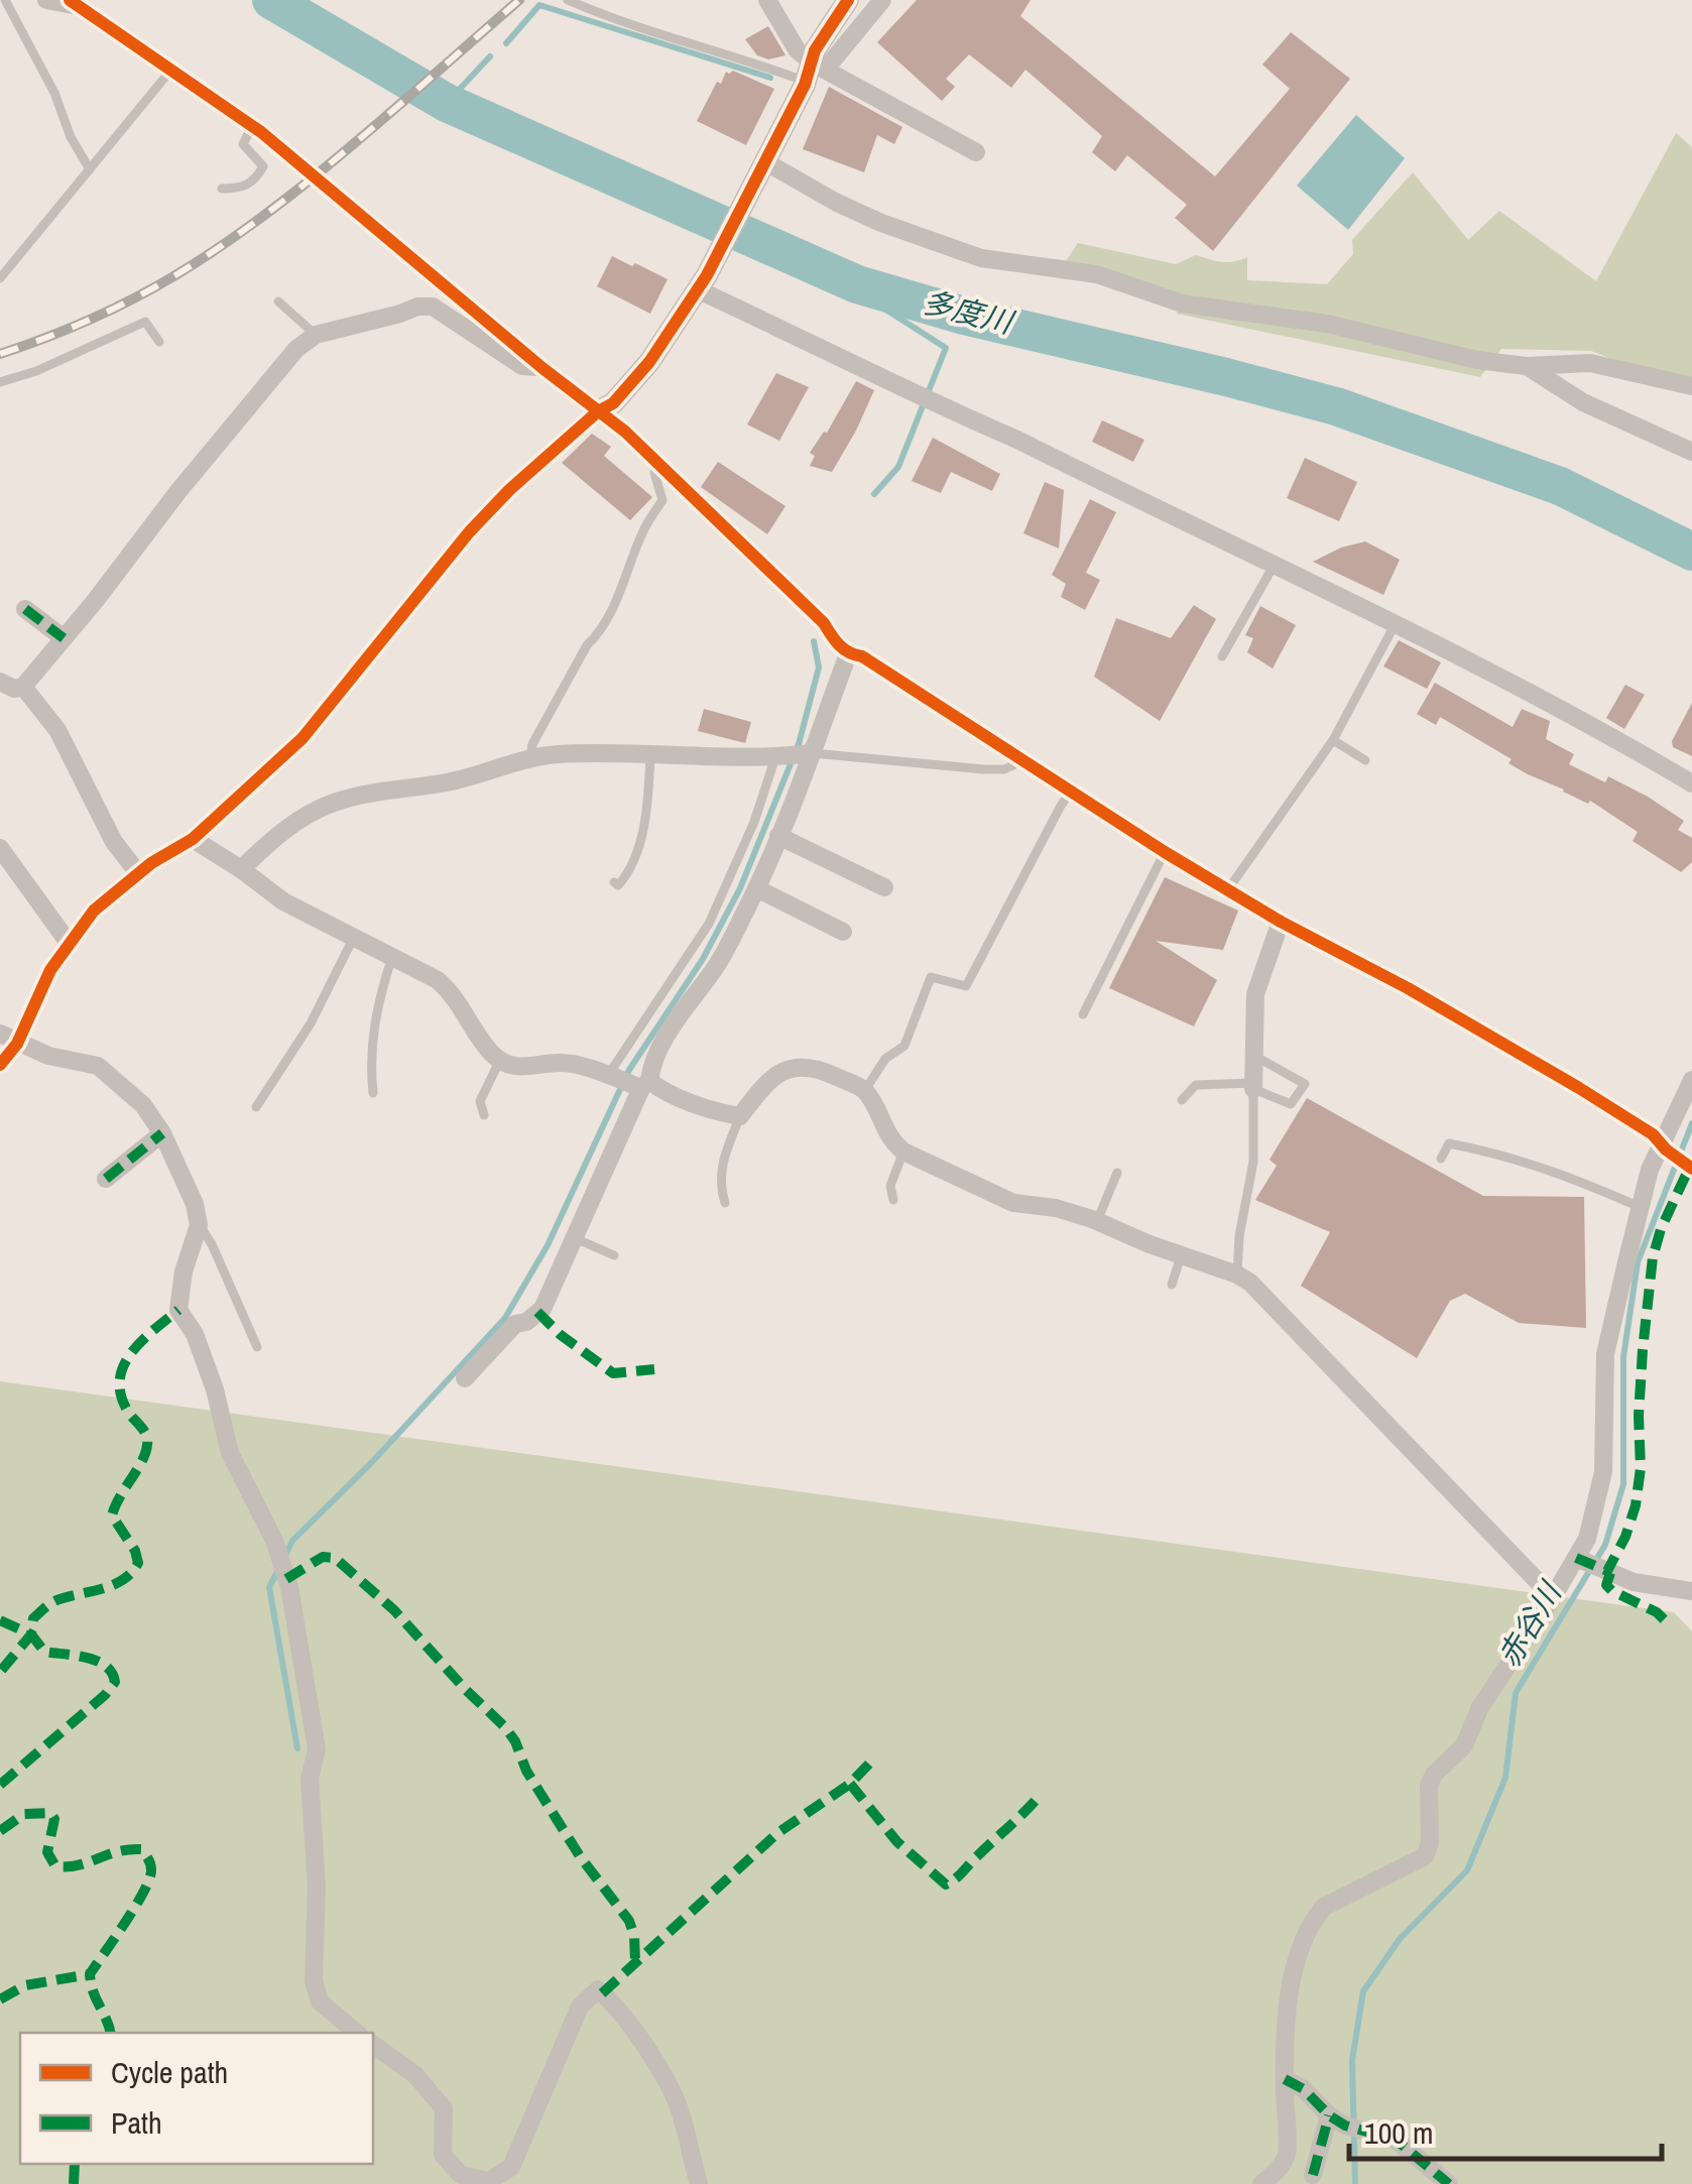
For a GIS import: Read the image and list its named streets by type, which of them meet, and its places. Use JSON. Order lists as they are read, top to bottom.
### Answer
{
  "water": ["多度川", "赤谷川"],
  "legend": ["Cycle path", "Path"],
  "scale_bar": "100 m"
}
